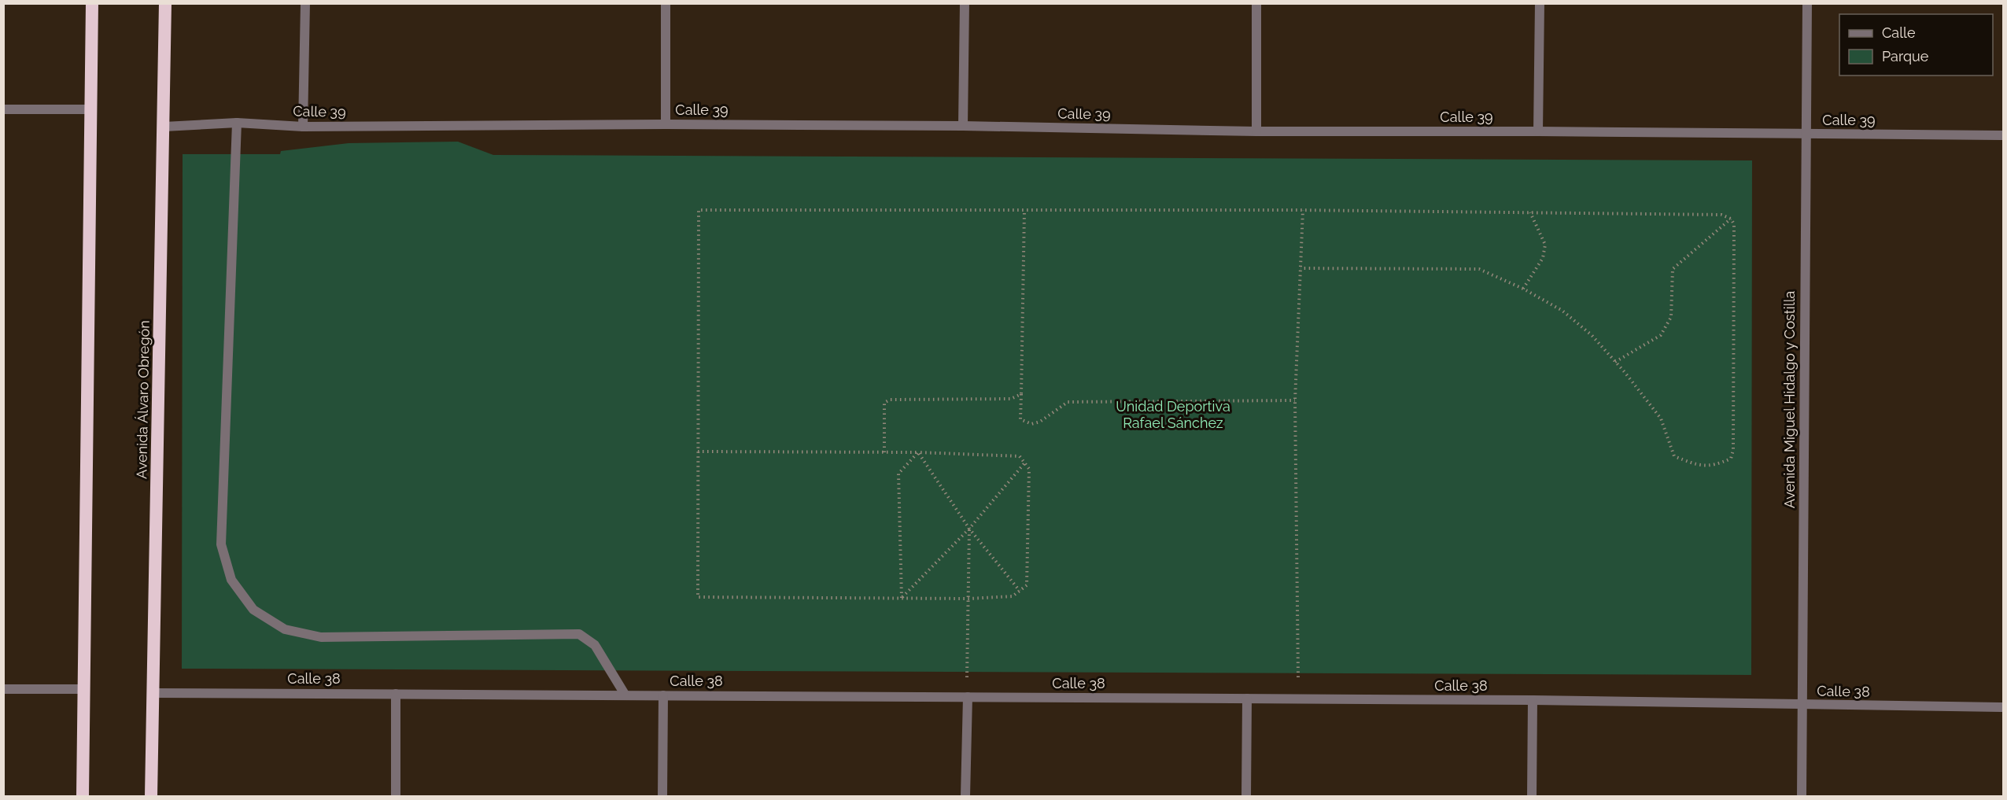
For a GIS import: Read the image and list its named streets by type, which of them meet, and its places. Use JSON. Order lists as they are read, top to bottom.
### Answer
{
  "streets": {
    "highway": ["Avenida Álvaro Obregón"],
    "street": ["Calle 39", "Avenida Miguel Hidalgo y Costilla", "Calle 38"]
  },
  "crossings": [
    ["Calle 39", "Avenida Álvaro Obregón"],
    ["Calle 39", "Avenida Miguel Hidalgo y Costilla"],
    ["Avenida Álvaro Obregón", "Calle 38"],
    ["Avenida Miguel Hidalgo y Costilla", "Calle 38"]
  ],
  "parks": ["Unidad Deportiva Rafael Sánchez"],
  "legend": ["Calle", "Parque"]
}
